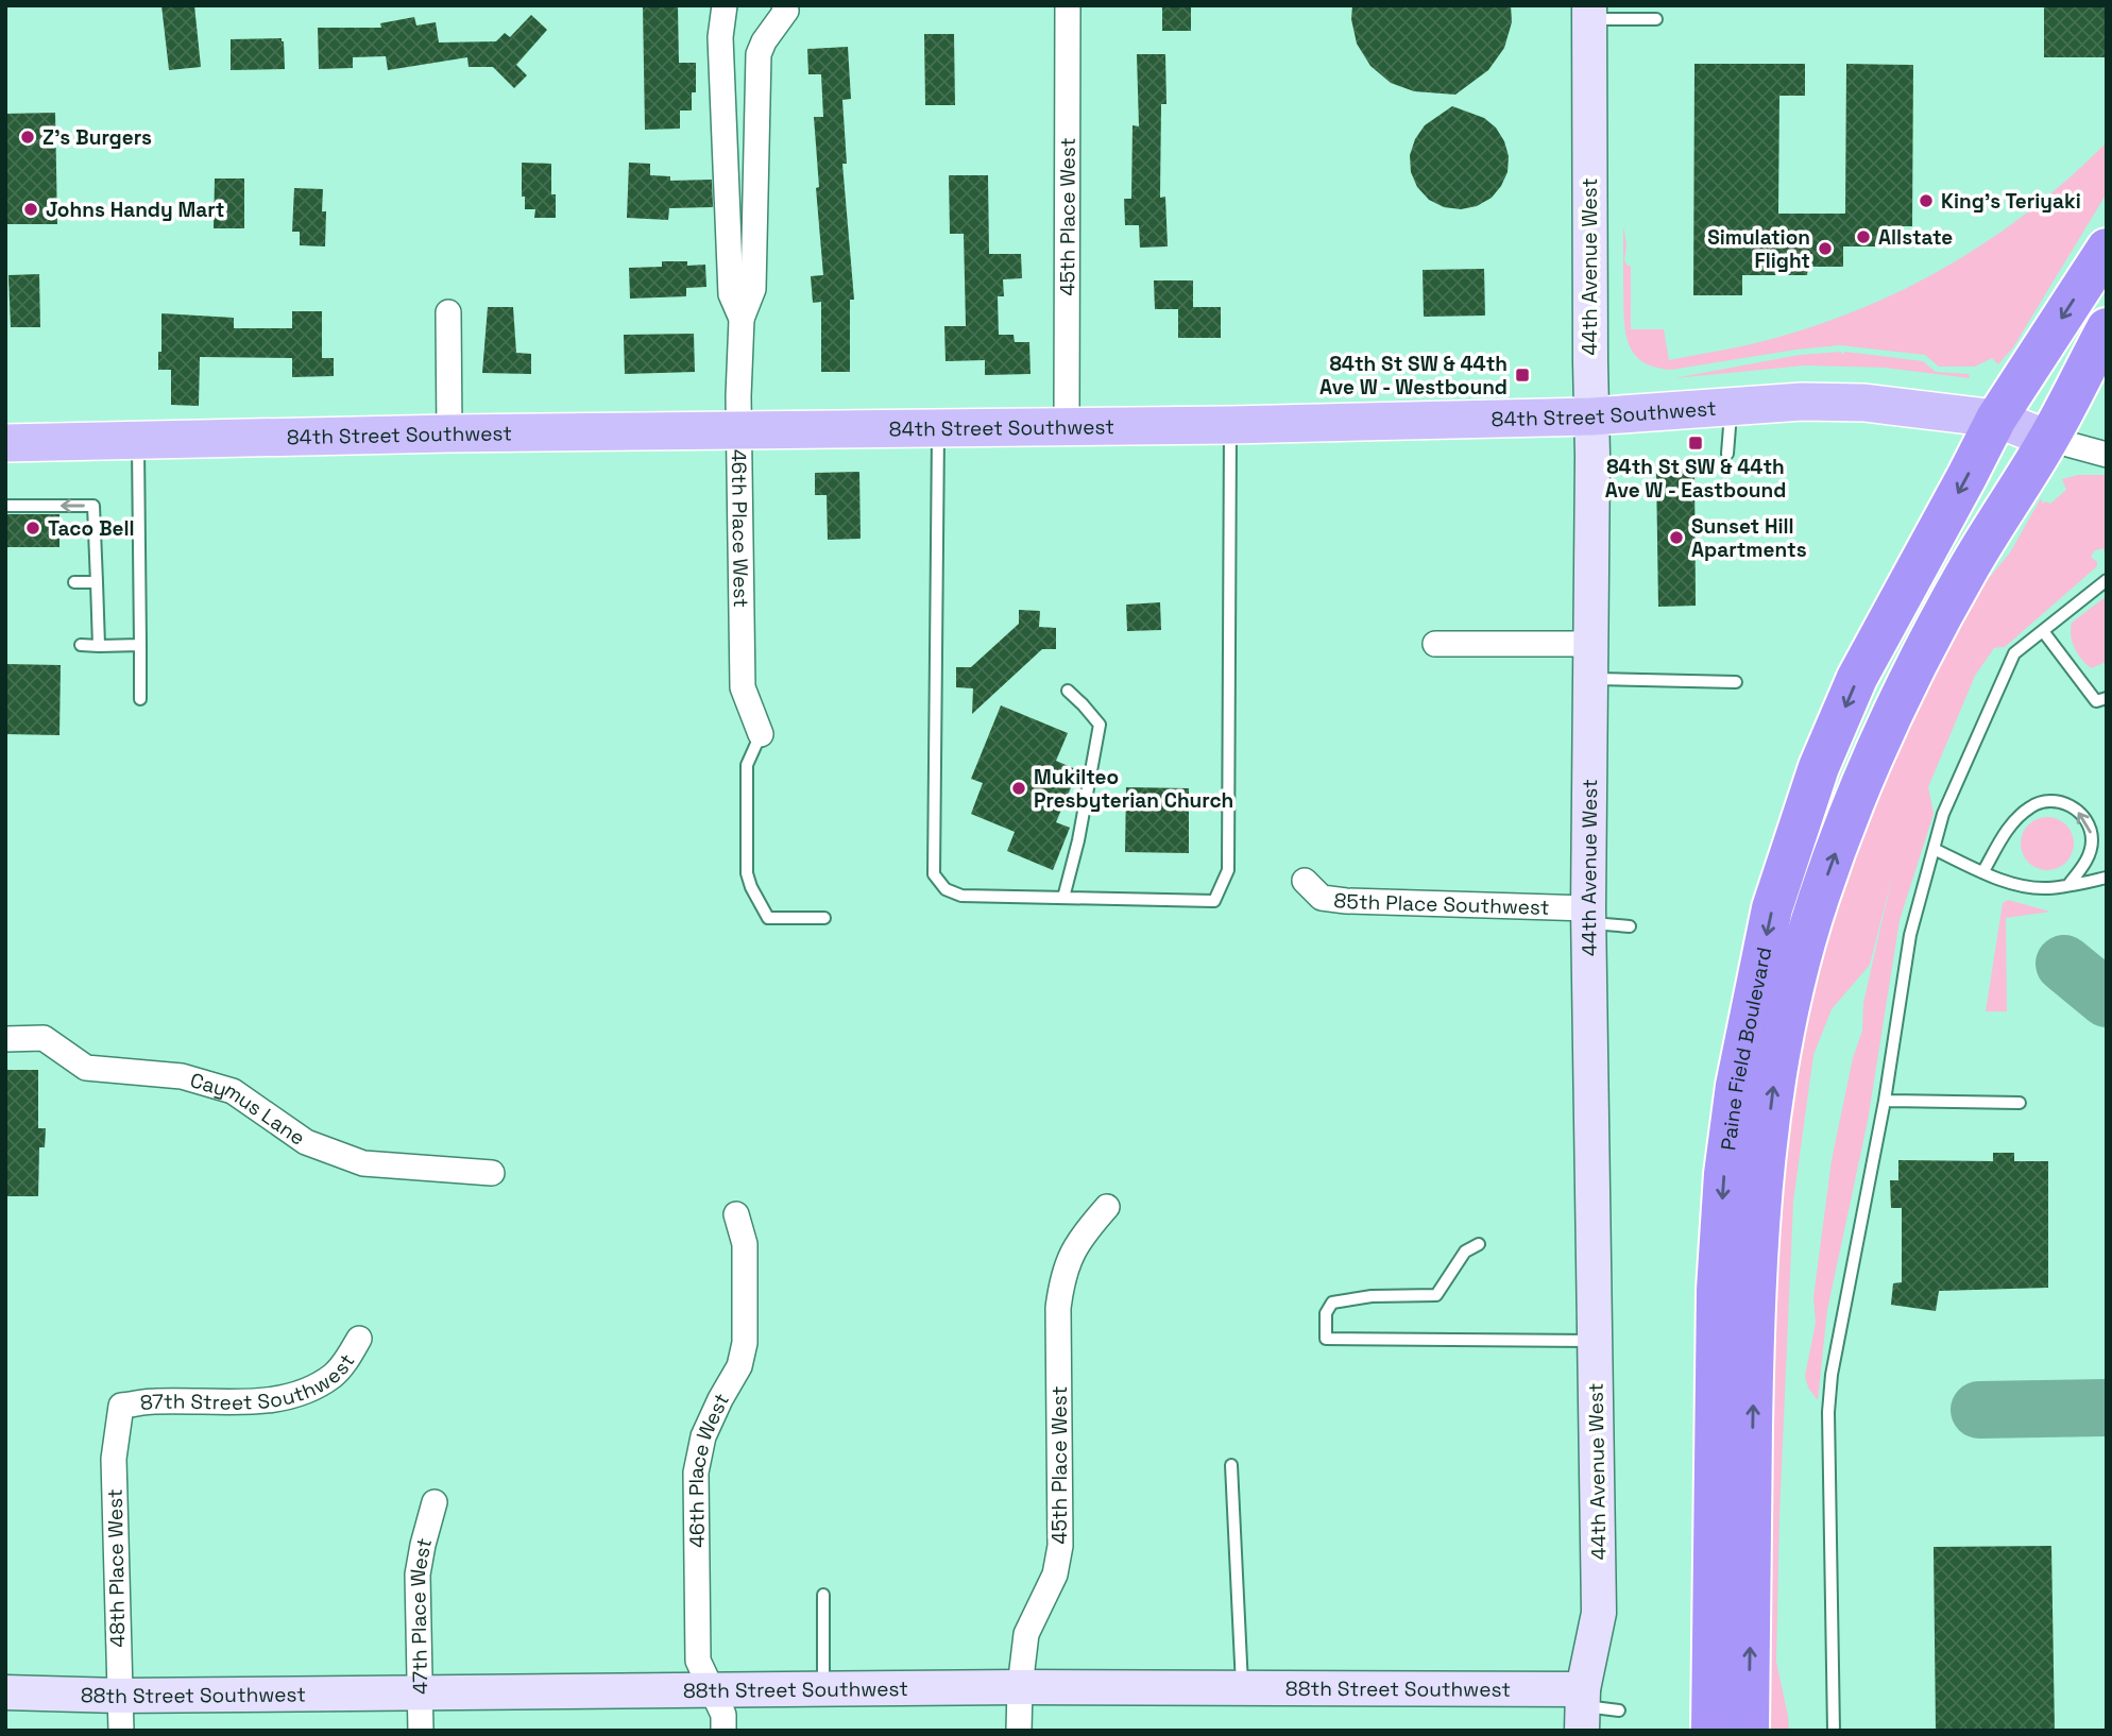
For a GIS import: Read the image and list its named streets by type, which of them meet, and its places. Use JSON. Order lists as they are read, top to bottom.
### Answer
{
  "streets": {
    "highway": ["Paine Field Boulevard"],
    "main road": ["84th Street Southwest"],
    "street": [
      "45th Place West",
      "44th Avenue West",
      "46th Place West",
      "85th Place Southwest",
      "Caymus Lane",
      "87th Street Southwest",
      "48th Place West",
      "47th Place West",
      "88th Street Southwest"
    ]
  },
  "crossings": [
    ["45th Place West", "84th Street Southwest"],
    ["45th Place West", "88th Street Southwest"],
    ["44th Avenue West", "84th Street Southwest"],
    ["44th Avenue West", "85th Place Southwest"],
    ["44th Avenue West", "88th Street Southwest"],
    ["84th Street Southwest", "46th Place West"],
    ["84th Street Southwest", "Paine Field Boulevard"],
    ["46th Place West", "88th Street Southwest"],
    ["87th Street Southwest", "48th Place West"],
    ["48th Place West", "88th Street Southwest"],
    ["47th Place West", "88th Street Southwest"]
  ],
  "places": {
    "other": [
      "Z's Burgers",
      "King's Teriyaki",
      "Johns Handy Mart",
      "Allstate",
      "Simulation Flight",
      "Taco Bell",
      "Sunset Hill Apartments",
      "Mukilteo Presbyterian Church"
    ],
    "transit": ["84th St SW & 44th Ave W - Westbound", "84th St SW & 44th Ave W - Eastbound"]
  }
}
